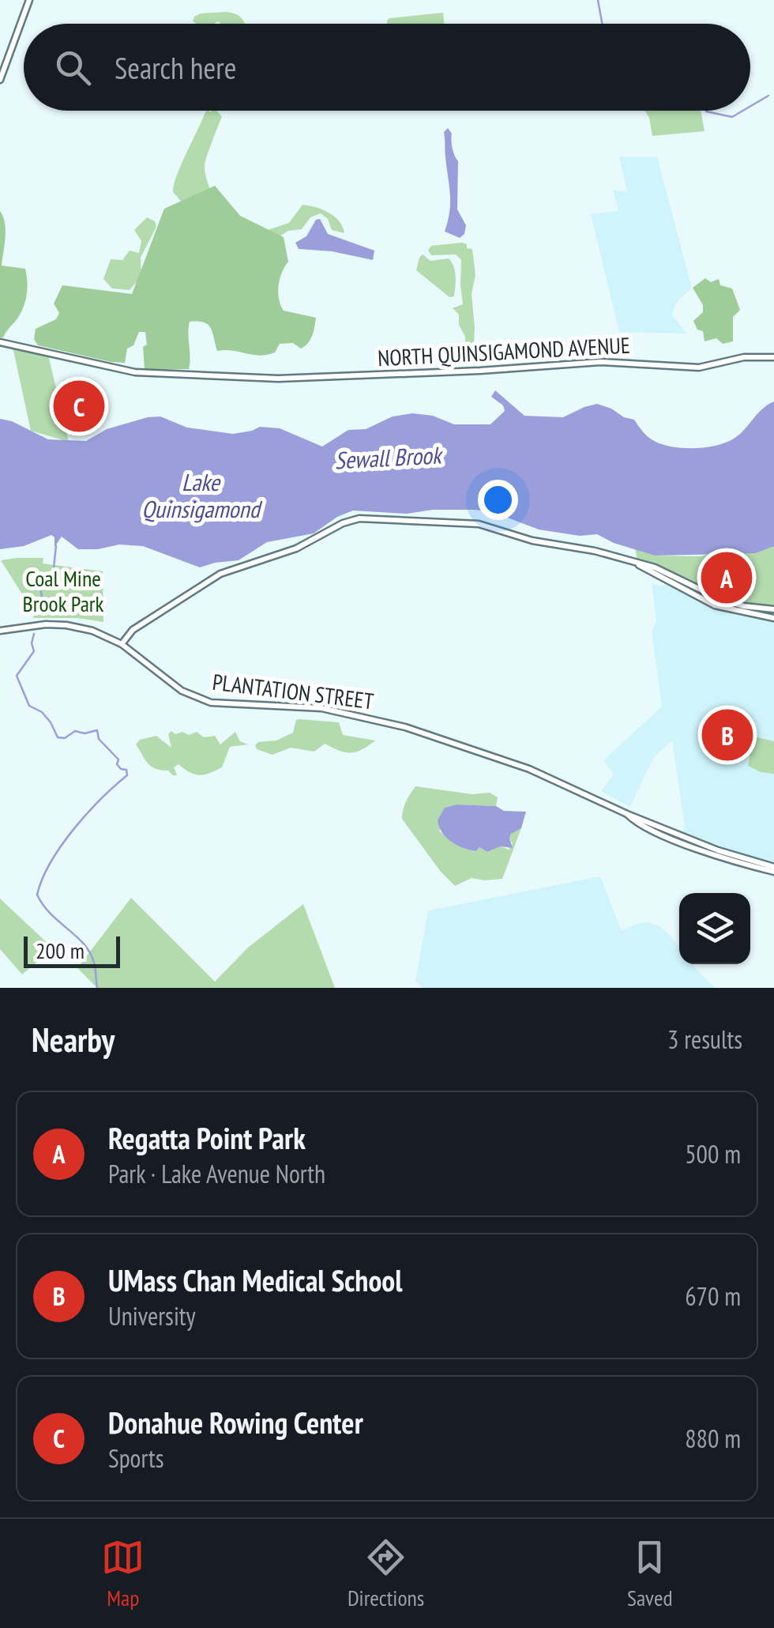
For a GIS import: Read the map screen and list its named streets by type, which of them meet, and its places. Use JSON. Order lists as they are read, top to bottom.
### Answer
{
  "streets": {
    "main road": ["NORTH QUINSIGAMOND AVENUE", "PLANTATION STREET"]
  },
  "water": ["Sewall Brook", "Lake Quinsigamond"],
  "parks": ["Coal Mine Brook Park"],
  "scale_bar": "200 m",
  "page": {
    "search": "Search here",
    "pins": ["C", "A", "B"],
    "scale": "200 m",
    "heading": ["Nearby", "3 results"],
    "list": [
      {
        "mark": "A",
        "name": "Regatta Point Park",
        "note": "Park · Lake Avenue North",
        "value": "500 m"
      },
      {
        "mark": "B",
        "name": "UMass Chan Medical School",
        "note": "University",
        "value": "670 m"
      },
      {
        "mark": "C",
        "name": "Donahue Rowing Center",
        "note": "Sports",
        "value": "880 m"
      }
    ],
    "nav": ["Map", "Directions", "Saved"]
  }
}
